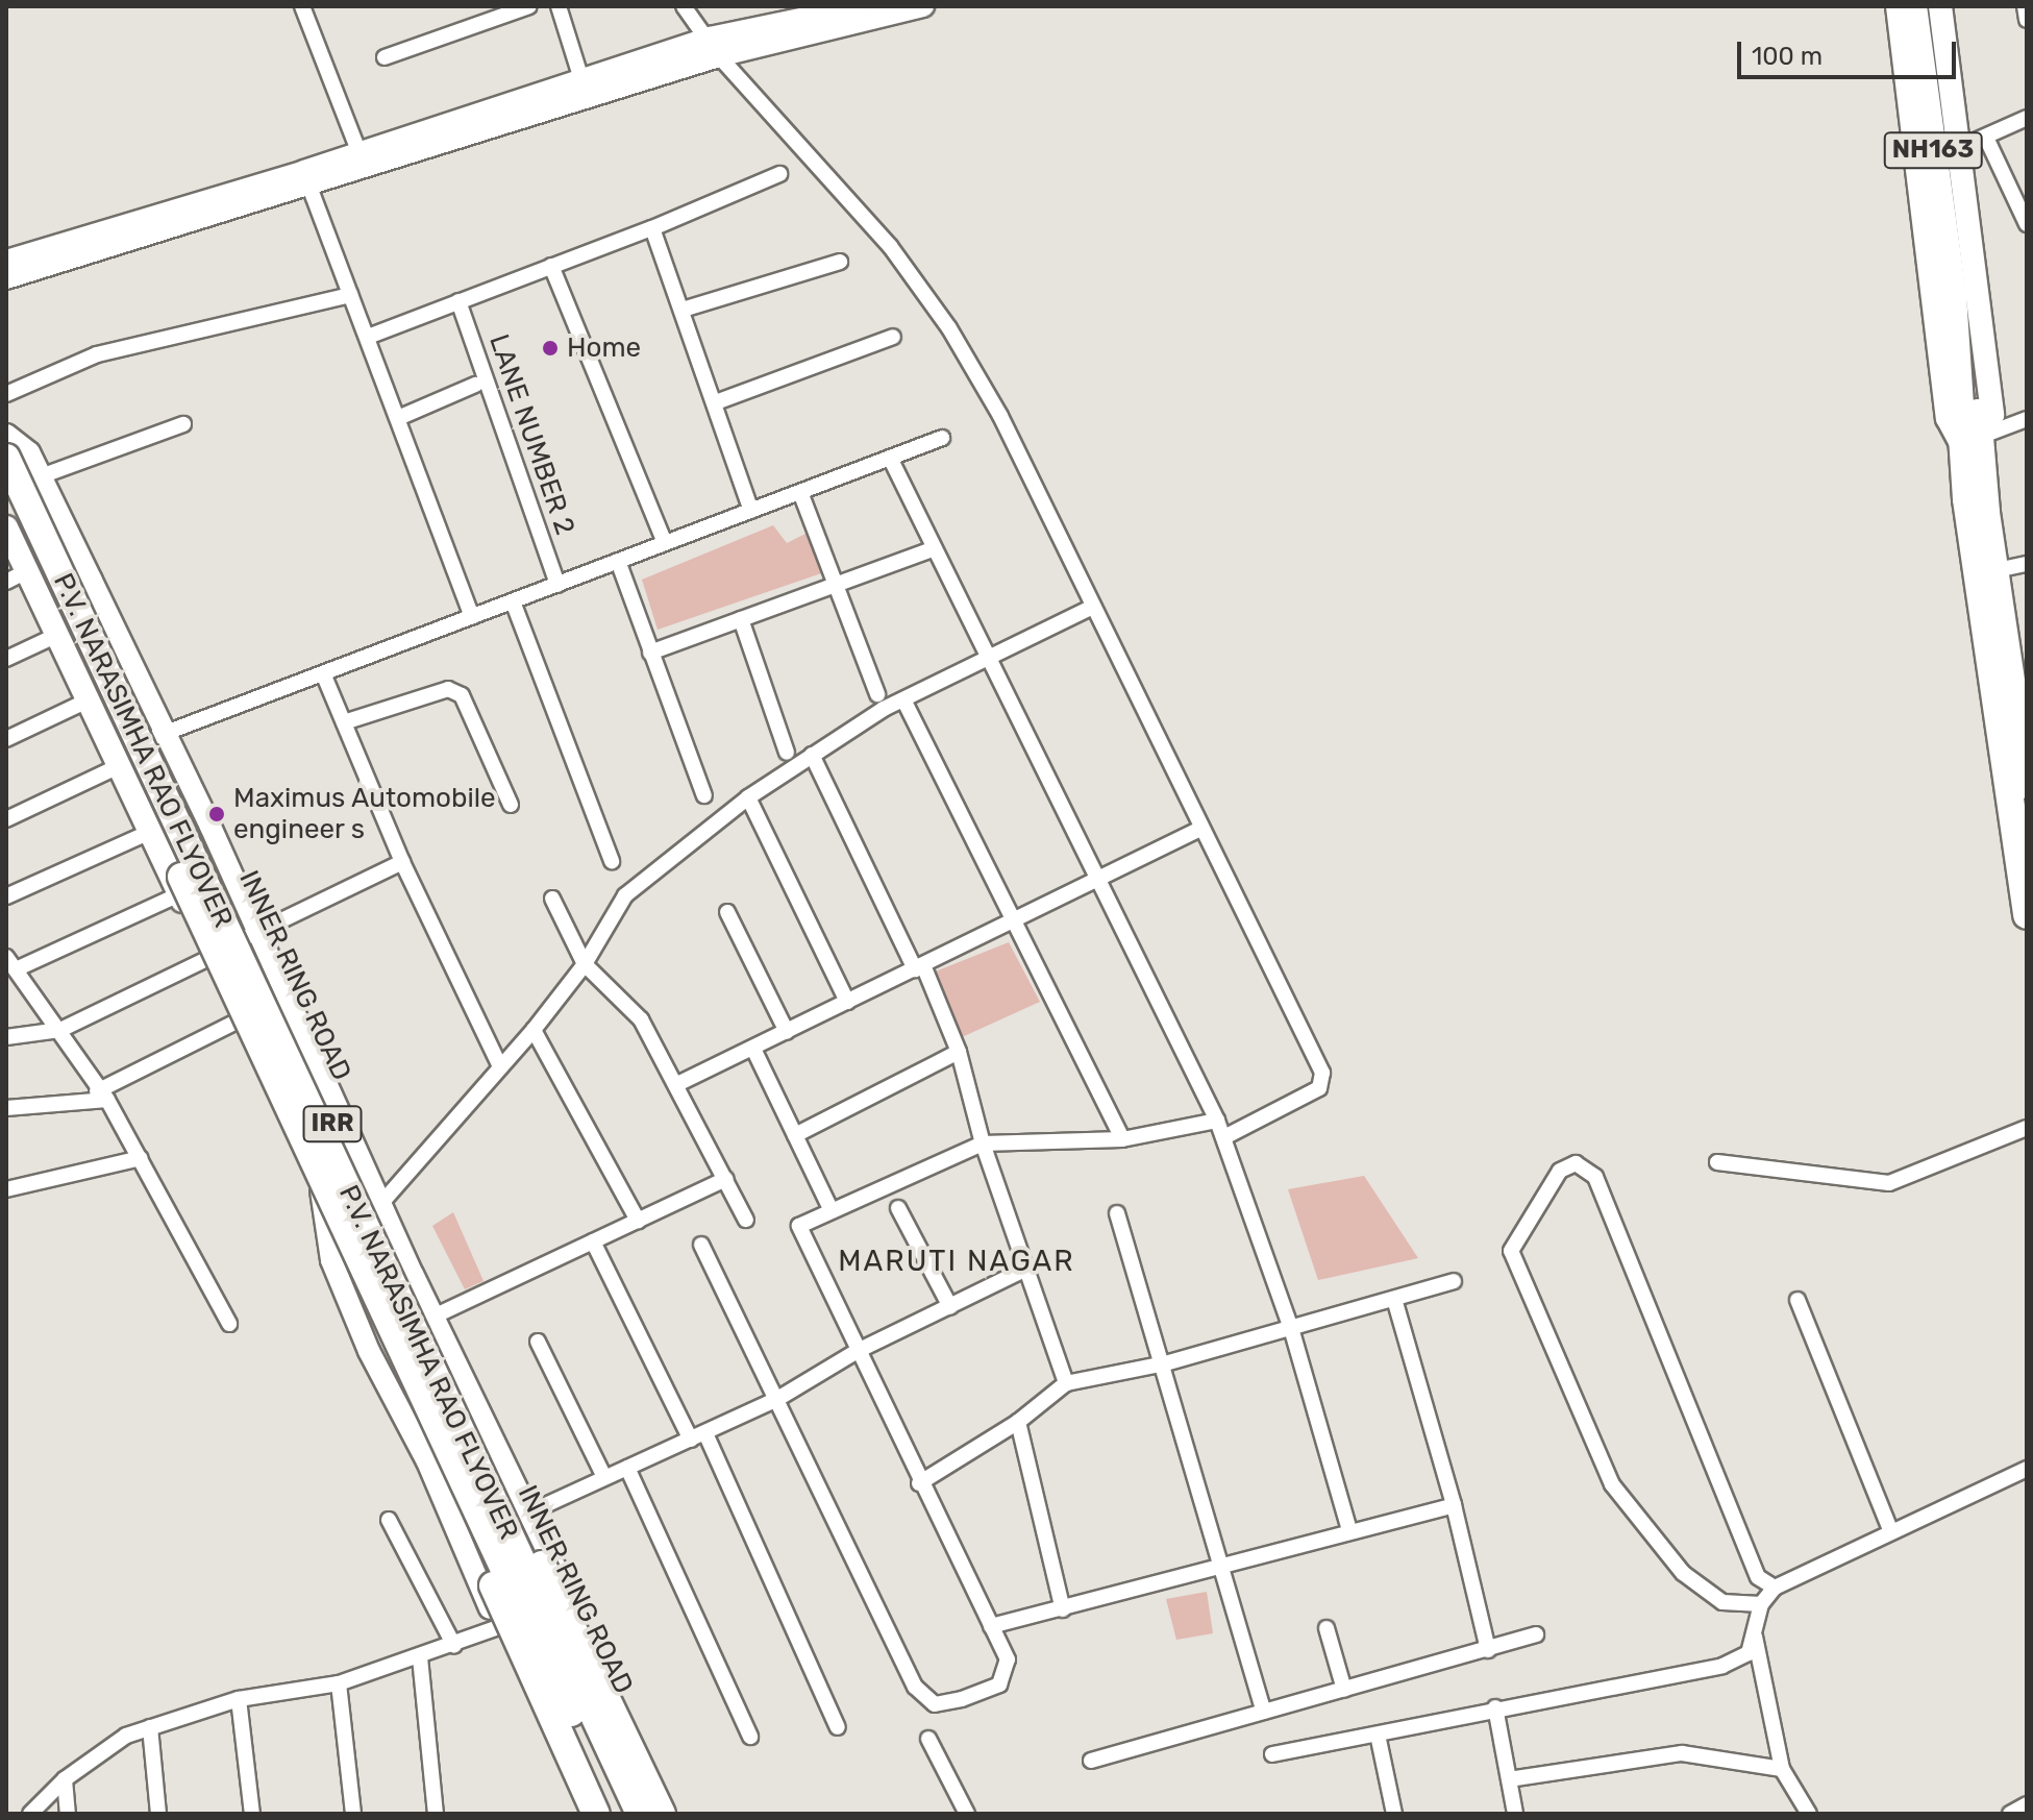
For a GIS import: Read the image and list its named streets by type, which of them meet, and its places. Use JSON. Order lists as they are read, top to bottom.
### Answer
{
  "streets": {
    "highway": ["NH163", "P.V. NARASIMHA RAO FLYOVER"],
    "main road": ["INNER RING ROAD", "IRR"],
    "street": ["LANE NUMBER 2"]
  },
  "districts": ["MARUTI NAGAR"],
  "places": ["Home", "Maximus Automobile engineer s"],
  "scale_bar": "100 m"
}
